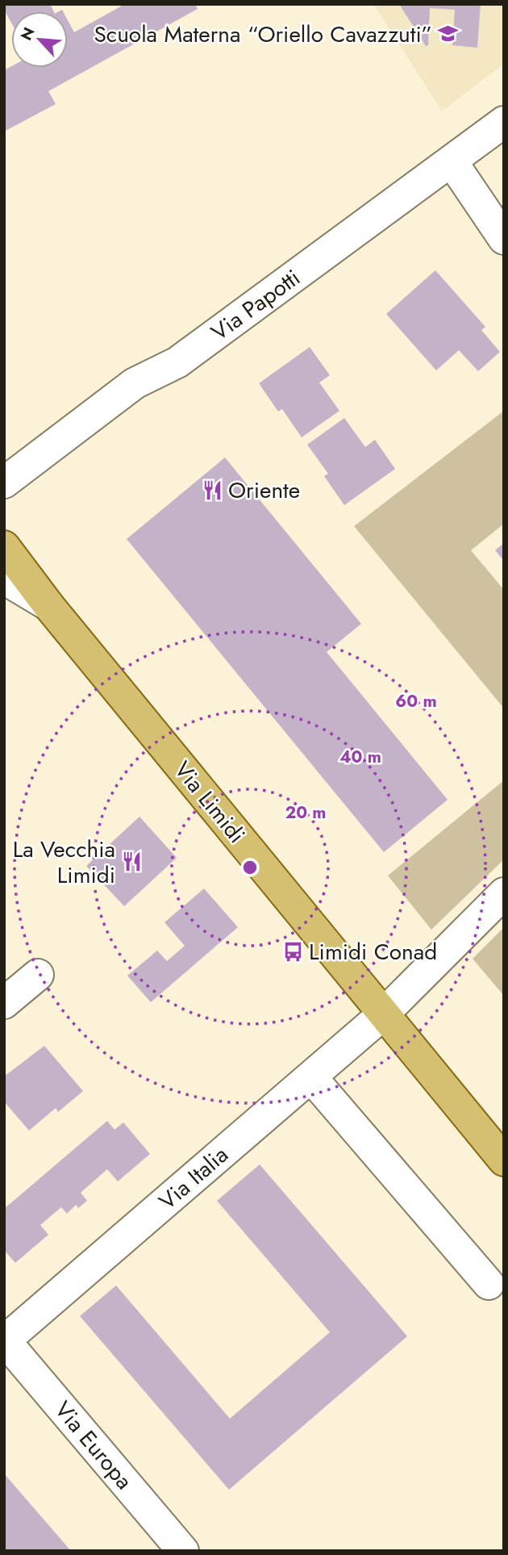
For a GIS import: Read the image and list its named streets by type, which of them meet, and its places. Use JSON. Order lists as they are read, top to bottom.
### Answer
{
  "streets": {
    "main road": ["Via Limidi"],
    "street": ["Via Papotti", "Via Italia", "Via Europa"]
  },
  "crossings": [
    ["Via Limidi", "Via Italia"],
    ["Via Italia", "Via Europa"]
  ],
  "places": {
    "school or university": ["Scuola Materna “Oriello Cavazzuti”"],
    "restaurant": ["Oriente", "La Vecchia Limidi"],
    "bus stop": ["Limidi Conad"]
  },
  "north": "top left",
  "rings": ["60 m", "40 m", "20 m"]
}
